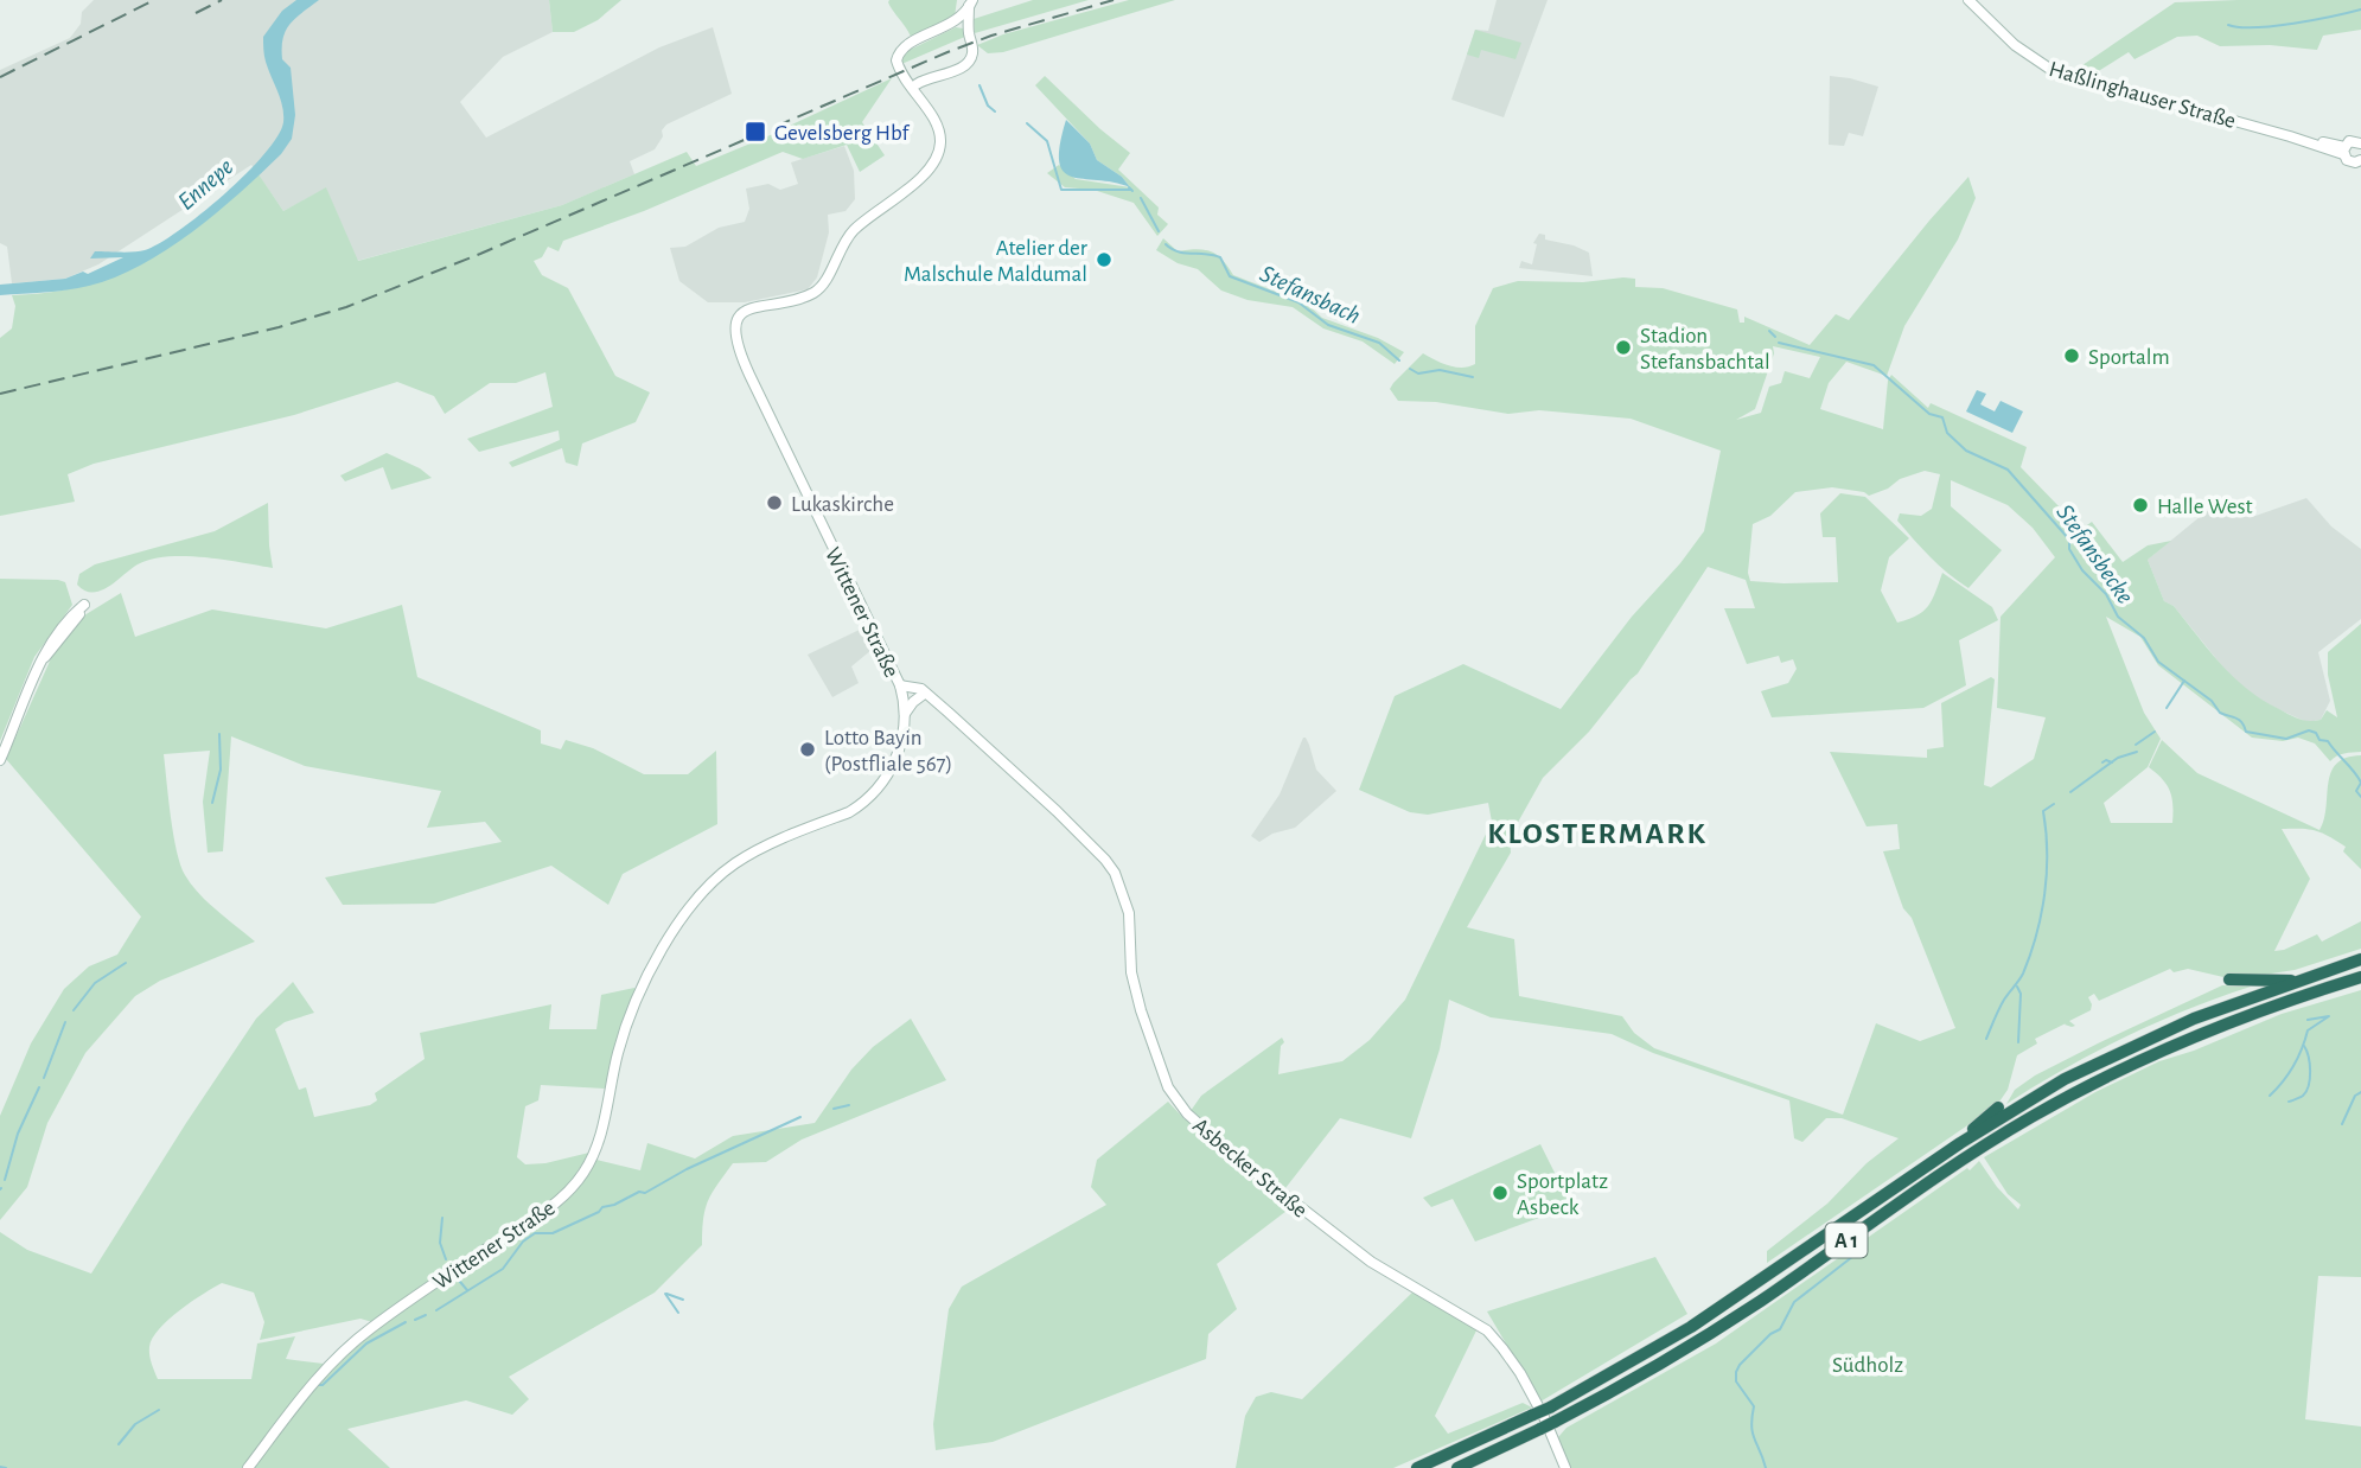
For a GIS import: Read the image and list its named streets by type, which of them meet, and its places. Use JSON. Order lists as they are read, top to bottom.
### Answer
{
  "streets": {
    "highway": ["A 1"],
    "main road": ["Haßlinghauser Straße", "Wittener Straße", "Asbecker Straße"]
  },
  "districts": ["KLOSTERMARK"],
  "water": ["Ennepe", "Stefansbach", "Stefansbecke"],
  "parks": ["Südholz"],
  "places": {
    "transit": ["Gevelsberg Hbf"],
    "other": [
      "Atelier der Malschule Maldumal",
      "Stadion Stefansbachtal",
      "Sportalm",
      "Lukaskirche",
      "Halle West",
      "Lotto Bayin (Postfliale 567)",
      "Sportplatz Asbeck"
    ]
  }
}
